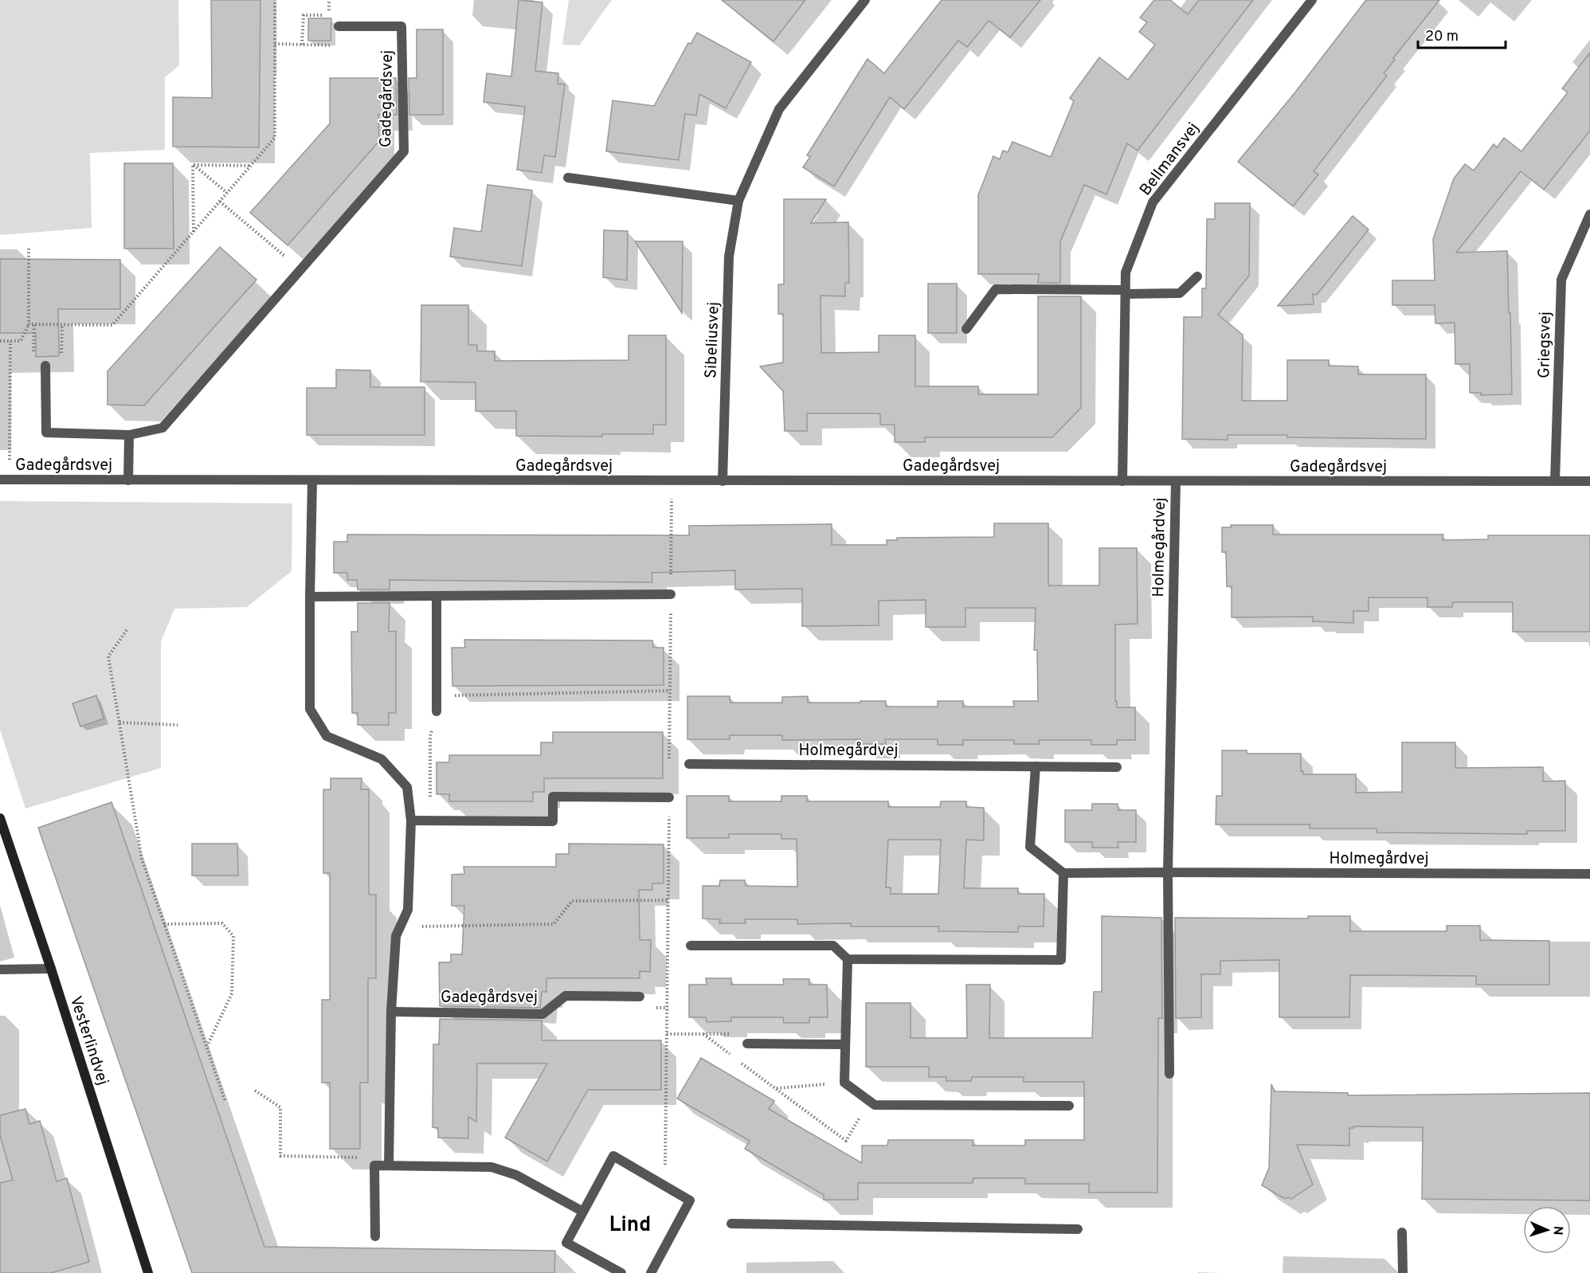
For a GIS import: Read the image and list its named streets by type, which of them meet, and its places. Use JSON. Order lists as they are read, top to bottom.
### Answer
{
  "streets": {
    "street": [
      "Gadegårdsvej",
      "Bellmansvej",
      "Sibeliusvej",
      "Griegsvej",
      "Holmegårdvej",
      "Vesterlindvej"
    ]
  },
  "crossings": [
    ["Gadegårdsvej", "Bellmansvej"],
    ["Gadegårdsvej", "Sibeliusvej"],
    ["Gadegårdsvej", "Griegsvej"],
    ["Gadegårdsvej", "Holmegårdvej"]
  ],
  "districts": ["Lind"],
  "scale_bar": "20 m",
  "north": "right"
}
